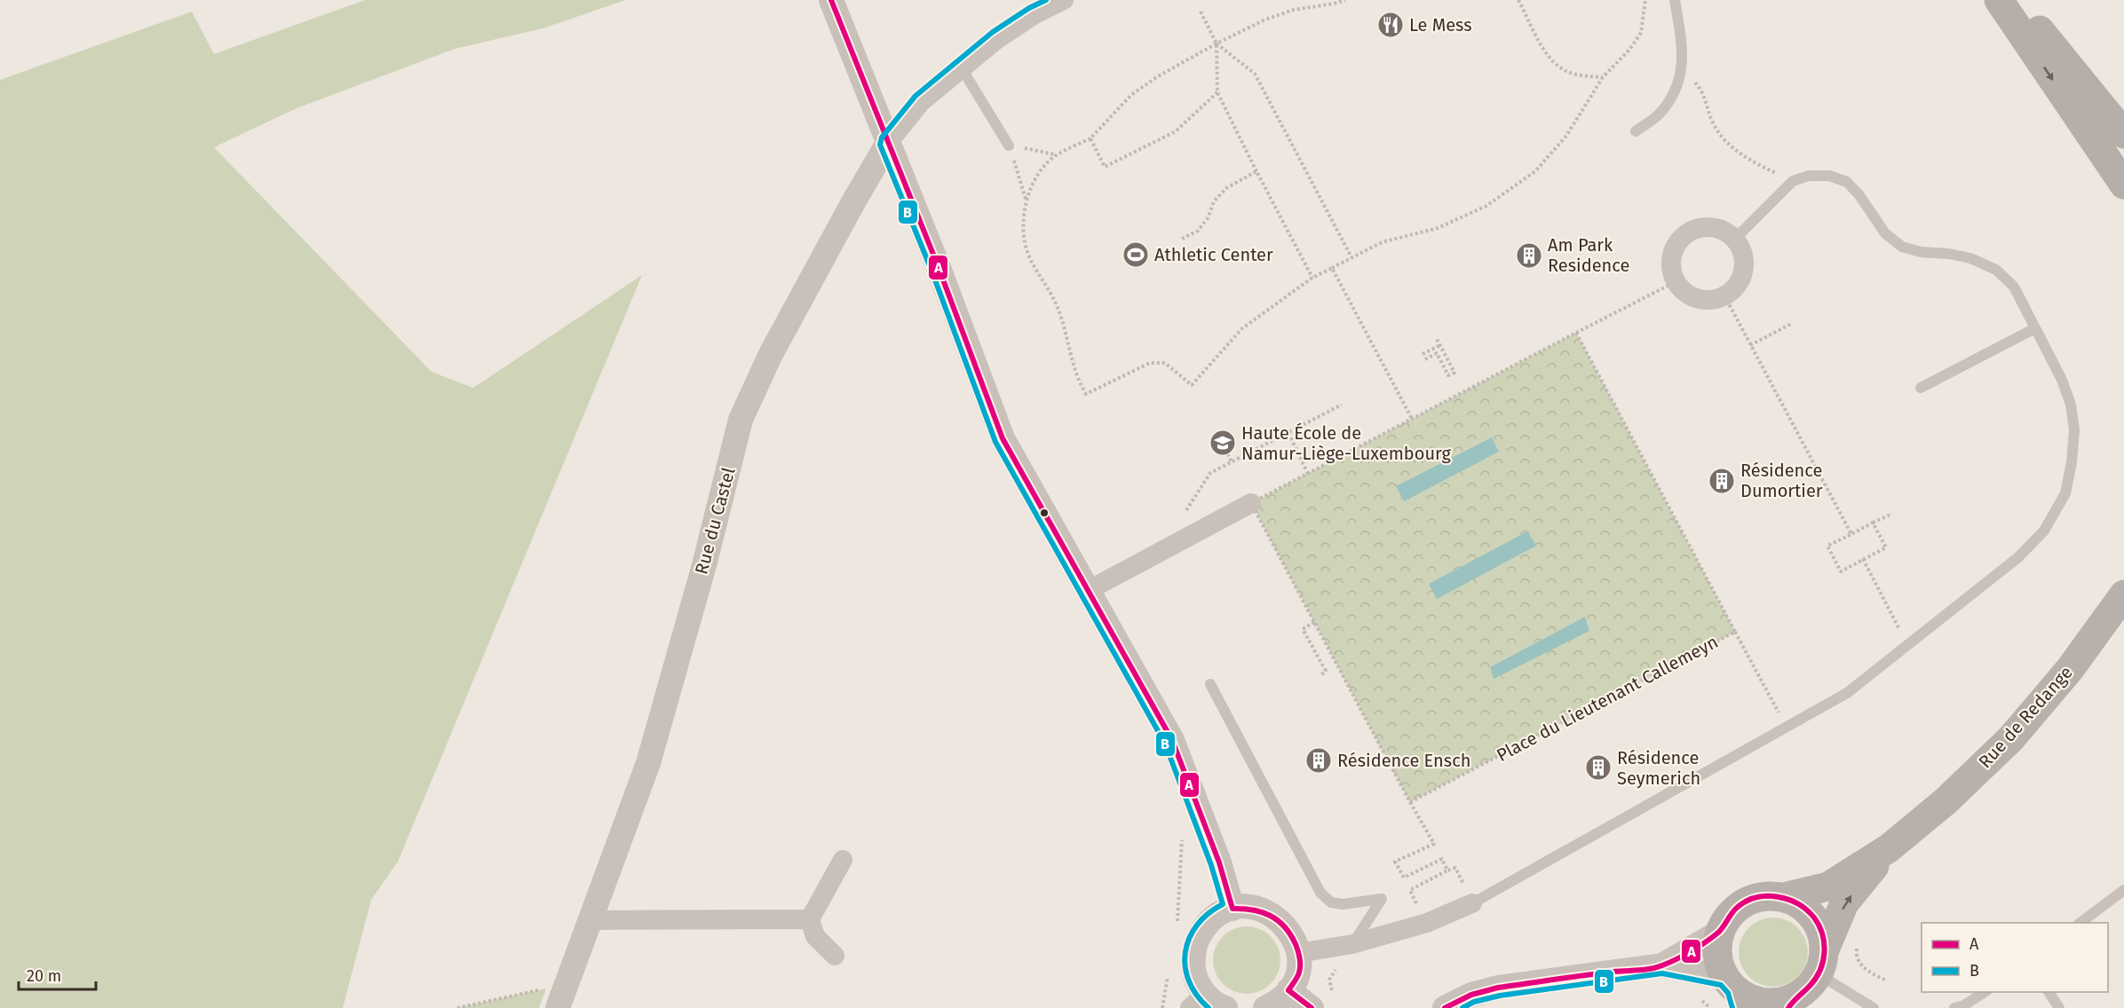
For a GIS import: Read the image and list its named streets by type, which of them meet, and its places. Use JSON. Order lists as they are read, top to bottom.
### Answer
{
  "streets": {
    "main road": ["Rue de Redange"],
    "street": ["Rue du Castel"],
    "path": ["Place du Lieutenant Callemeyn"]
  },
  "places": {
    "restaurant": ["Le Mess"],
    "sports": ["Athletic Center"],
    "building": [
      "Am Park Residence",
      "Résidence Dumortier",
      "Résidence Ensch",
      "Résidence Seymerich"
    ],
    "school or university": ["Haute École de Namur-Liège-Luxembourg"]
  },
  "lines": ["transit line A", "transit line B"],
  "legend": ["A", "B"],
  "scale_bar": "20 m"
}
